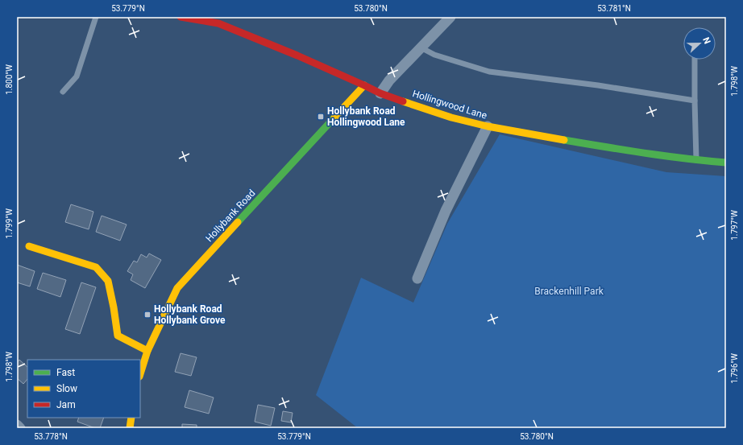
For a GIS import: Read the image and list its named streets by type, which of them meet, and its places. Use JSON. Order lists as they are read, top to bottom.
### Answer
{
  "streets": {
    "street": ["Hollingwood Lane", "Hollybank Road"]
  },
  "crossings": [
    ["Hollingwood Lane", "Hollybank Road"]
  ],
  "parks": ["Brackenhill Park"],
  "places": {
    "transit": ["Hollybank Road Hollingwood Lane", "Hollybank Road Hollybank Grove"]
  },
  "legend": ["Fast", "Slow", "Jam"],
  "north": "right",
  "coordinates": [
    "53.779°N",
    "53.780°N",
    "53.781°N",
    "1.800°W",
    "1.798°W",
    "1.799°W",
    "1.797°W",
    "1.796°W",
    "53.778°N"
  ]
}
